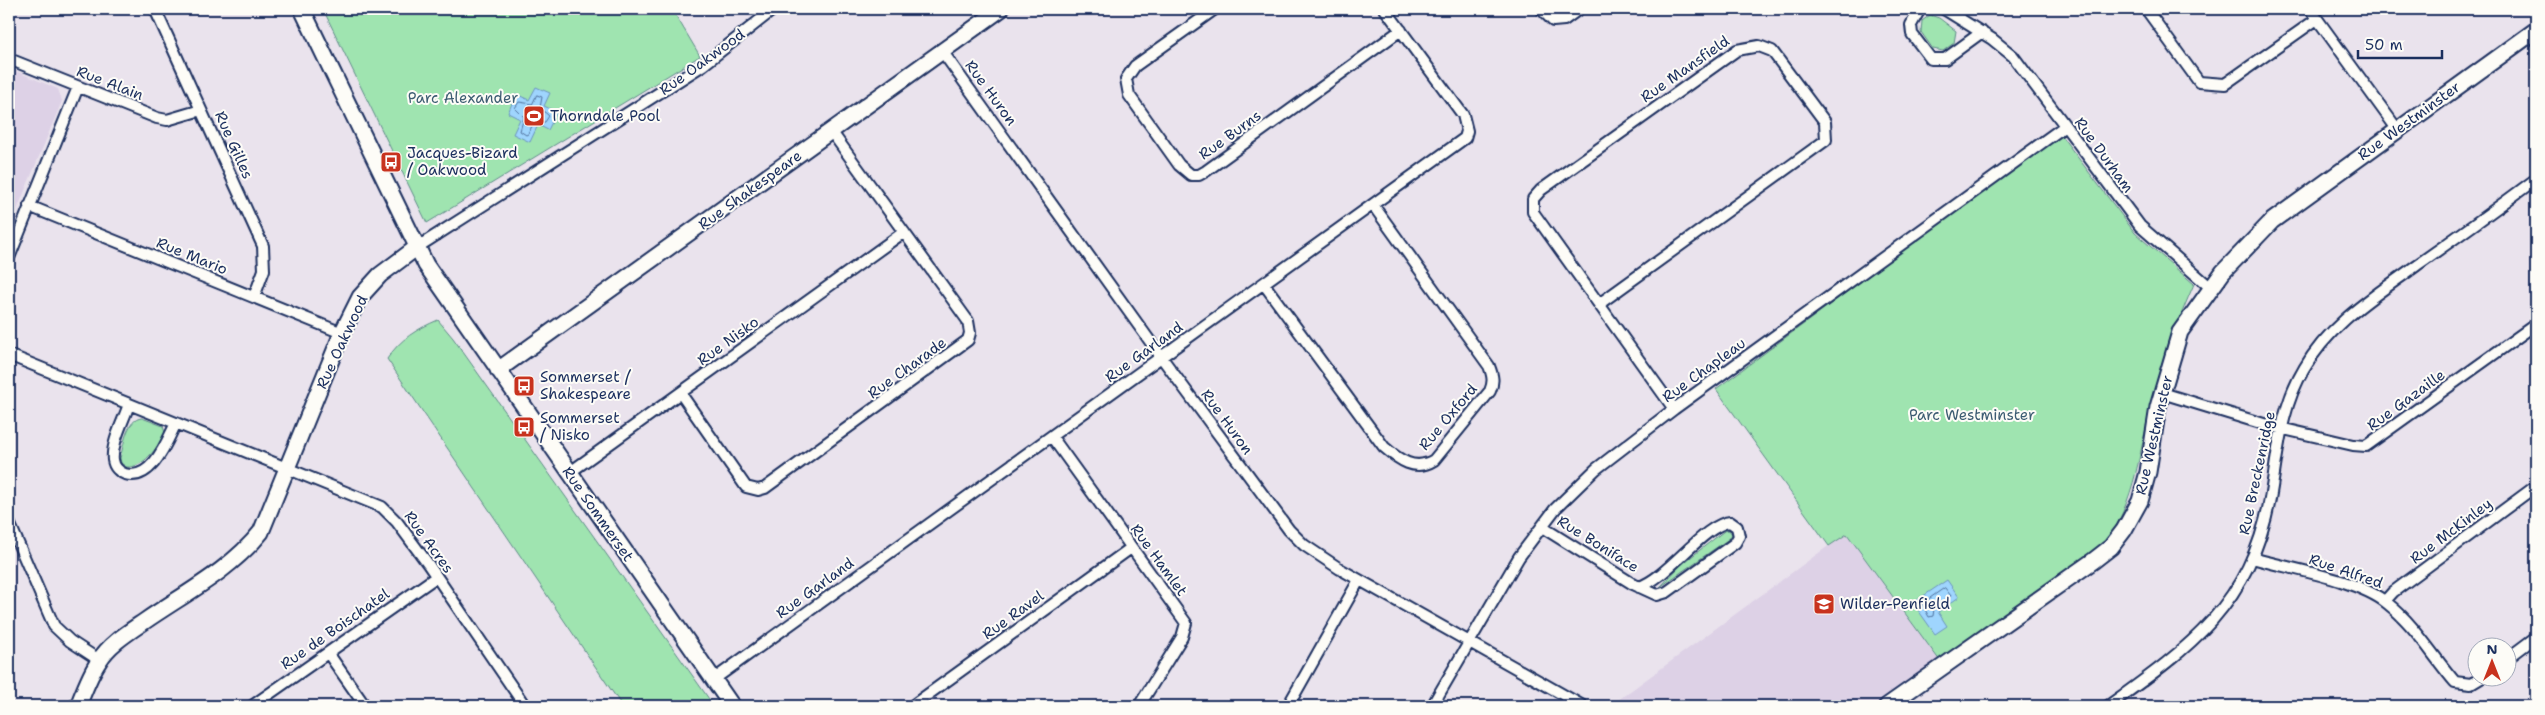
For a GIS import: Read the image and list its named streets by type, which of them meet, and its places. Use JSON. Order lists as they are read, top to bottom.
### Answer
{
  "streets": {
    "street": [
      "Rue Oakwood",
      "Rue Mansfield",
      "Rue Alain",
      "Rue Huron",
      "Rue Westminster",
      "Rue Burns",
      "Rue Gilles",
      "Rue Durham",
      "Rue Shakespeare",
      "Rue Mario",
      "Rue Nisko",
      "Rue Garland",
      "Rue Charade",
      "Rue Chapleau",
      "Rue Gazaille",
      "Rue Oxford",
      "Rue Breckenridge",
      "Rue Sommerset",
      "Rue McKinley",
      "Rue Acres",
      "Rue Boniface",
      "Rue Hamlet",
      "Rue Alfred",
      "Rue Ravel",
      "Rue de Boischatel"
    ]
  },
  "crossings": [
    ["Rue Oakwood", "Rue Mario"],
    ["Rue Oakwood", "Rue Sommerset"],
    ["Rue Oakwood", "Rue Acres"],
    ["Rue Mansfield", "Rue Chapleau"],
    ["Rue Alain", "Rue Gilles"],
    ["Rue Huron", "Rue Shakespeare"],
    ["Rue Huron", "Rue Garland"],
    ["Rue Huron", "Rue Chapleau"],
    ["Rue Westminster", "Rue Durham"],
    ["Rue Westminster", "Rue Gazaille"],
    ["Rue Burns", "Rue Garland"],
    ["Rue Gilles", "Rue Mario"],
    ["Rue Durham", "Rue Chapleau"],
    ["Rue Shakespeare", "Rue Charade"],
    ["Rue Shakespeare", "Rue Sommerset"],
    ["Rue Nisko", "Rue Charade"],
    ["Rue Nisko", "Rue Sommerset"],
    ["Rue Garland", "Rue Oxford"],
    ["Rue Garland", "Rue Sommerset"],
    ["Rue Garland", "Rue Hamlet"],
    ["Rue Chapleau", "Rue Boniface"],
    ["Rue Gazaille", "Rue Breckenridge"],
    ["Rue Breckenridge", "Rue Alfred"],
    ["Rue McKinley", "Rue Alfred"],
    ["Rue Acres", "Rue de Boischatel"],
    ["Rue Hamlet", "Rue Ravel"]
  ],
  "parks": ["Parc Alexander", "Parc Westminster"],
  "places": {
    "sports": ["Thorndale Pool"],
    "bus stop": ["Jacques-Bizard / Oakwood", "Sommerset / Shakespeare", "Sommerset / Nisko"],
    "school or university": ["Wilder-Penfield"]
  },
  "scale_bar": "50 m",
  "north": "top"
}
